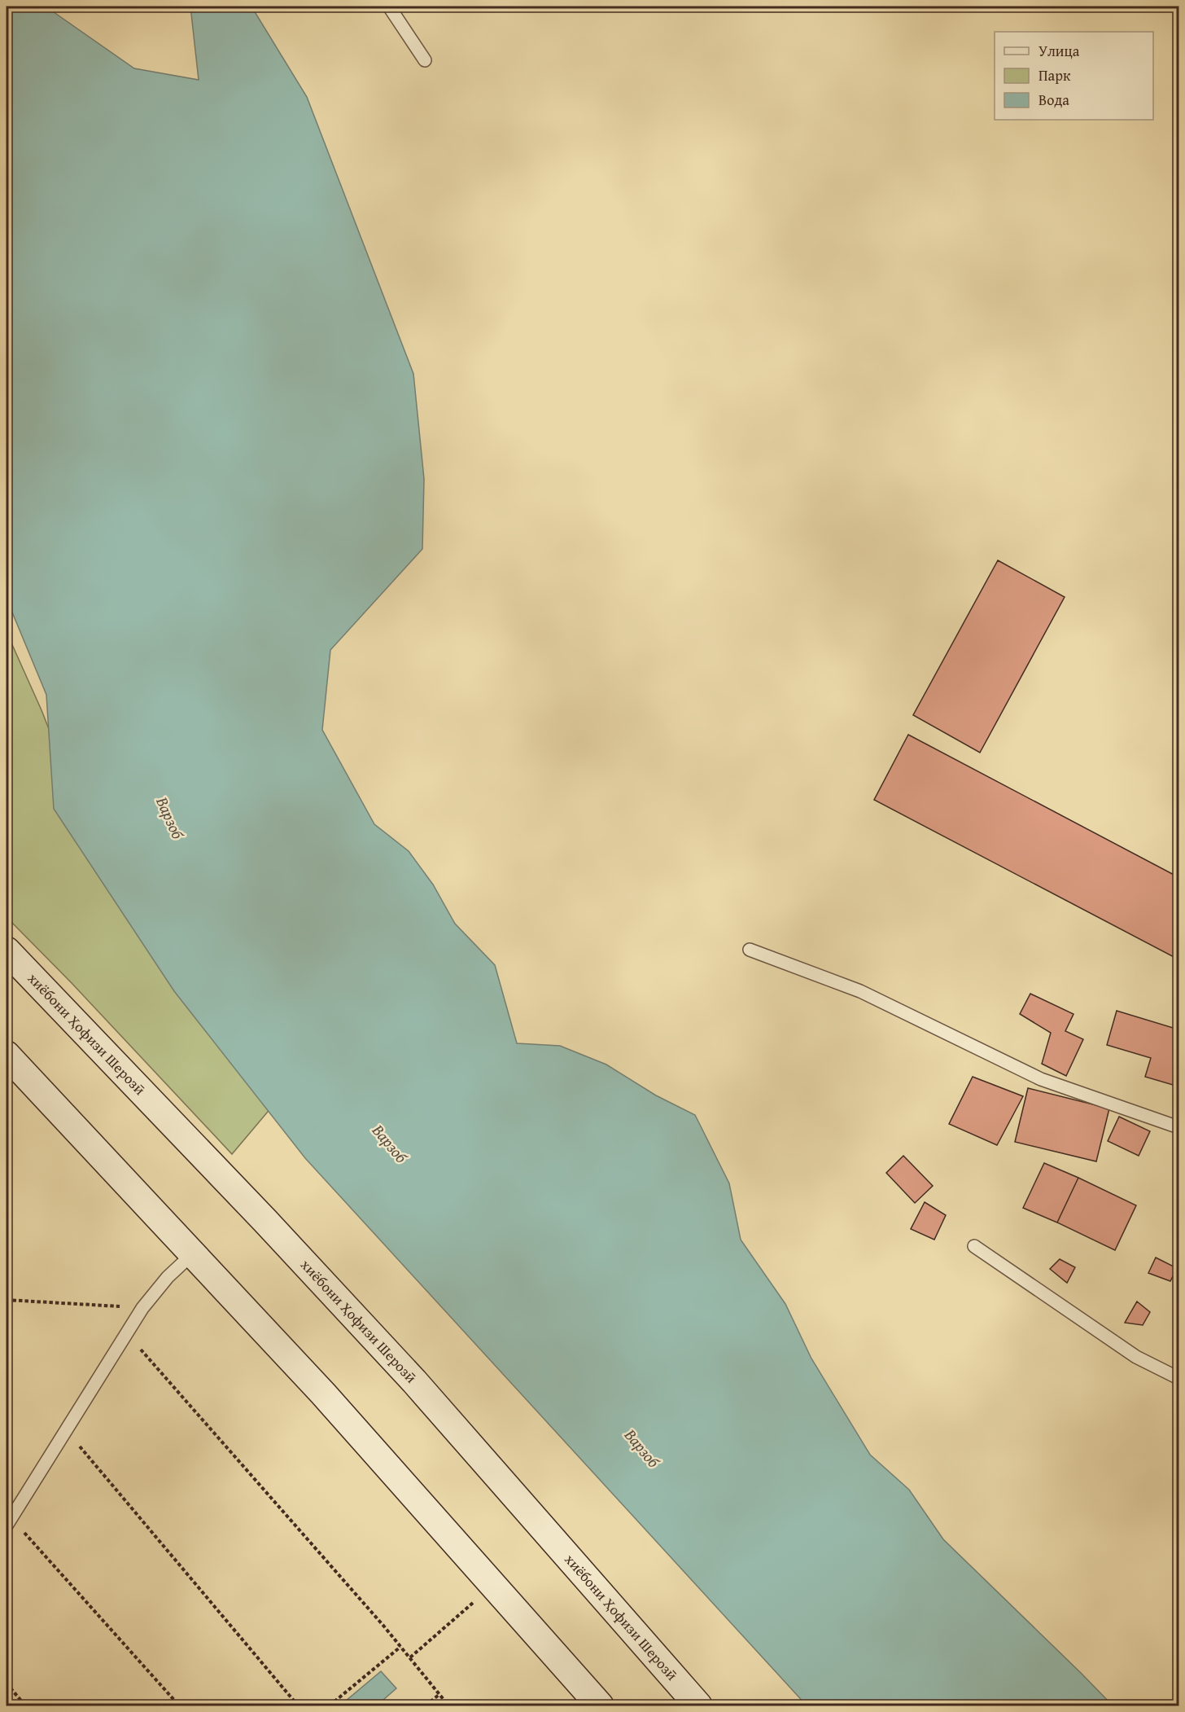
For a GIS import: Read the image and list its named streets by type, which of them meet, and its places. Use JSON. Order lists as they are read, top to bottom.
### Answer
{
  "streets": {
    "main road": ["хиёбони Ҳофизи Шерозӣ"]
  },
  "water": ["Варзоб"],
  "legend": ["Улица", "Парк", "Вода"]
}
